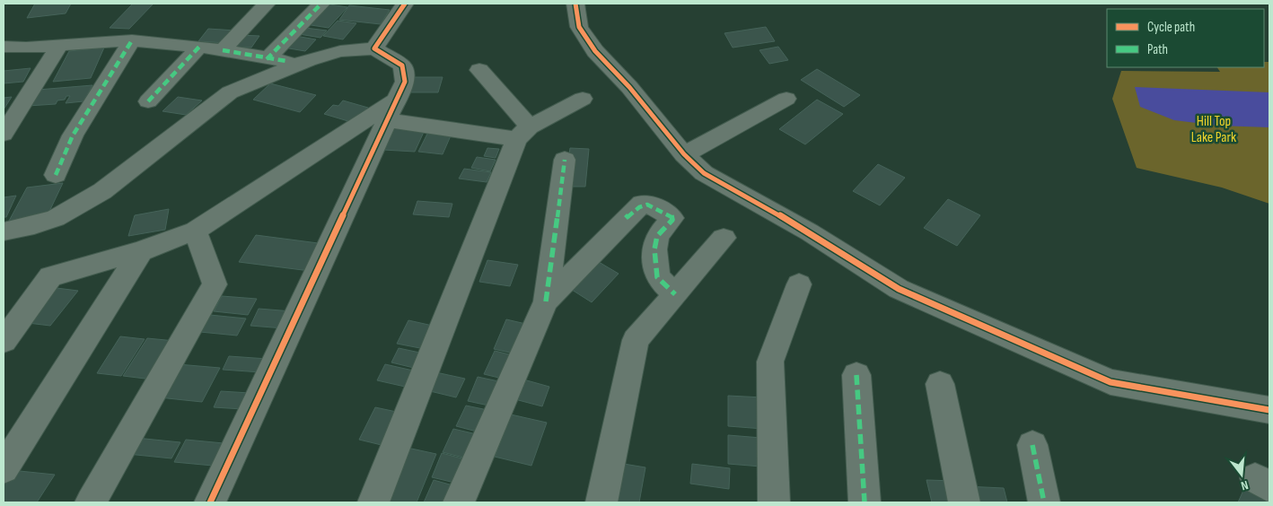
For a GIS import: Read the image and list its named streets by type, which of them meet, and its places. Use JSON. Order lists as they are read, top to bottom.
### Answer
{
  "parks": ["Hill Top Lake Park"],
  "legend": ["Cycle path", "Path"],
  "north": "bottom"
}
